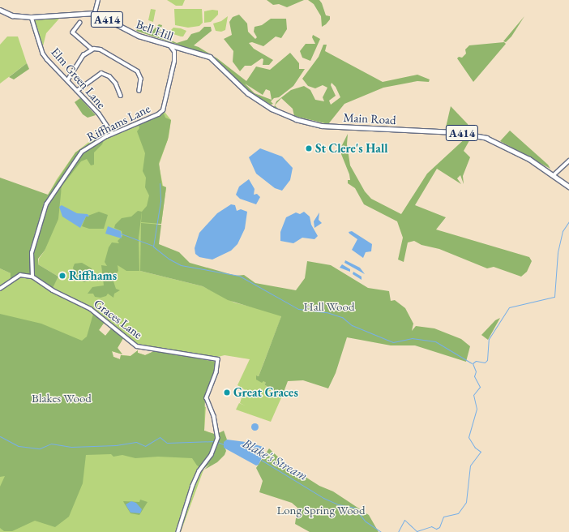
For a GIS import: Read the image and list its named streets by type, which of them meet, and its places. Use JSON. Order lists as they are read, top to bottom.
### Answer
{
  "streets": {
    "main road": ["A414", "Bell Hill", "Main Road"],
    "street": ["Elm Green Lane", "Riffhams Lane", "Graces Lane"]
  },
  "crossings": [
    ["A414", "Bell Hill"],
    ["A414", "Elm Green Lane"],
    ["Bell Hill", "Main Road"],
    ["Elm Green Lane", "Riffhams Lane"],
    ["Riffhams Lane", "Graces Lane"]
  ],
  "water": ["Blake's Stream"],
  "parks": ["Hall Wood", "Blakes Wood", "Long Spring Wood"],
  "places": ["St Clere's Hall", "Riffhams", "Great Graces"]
}
